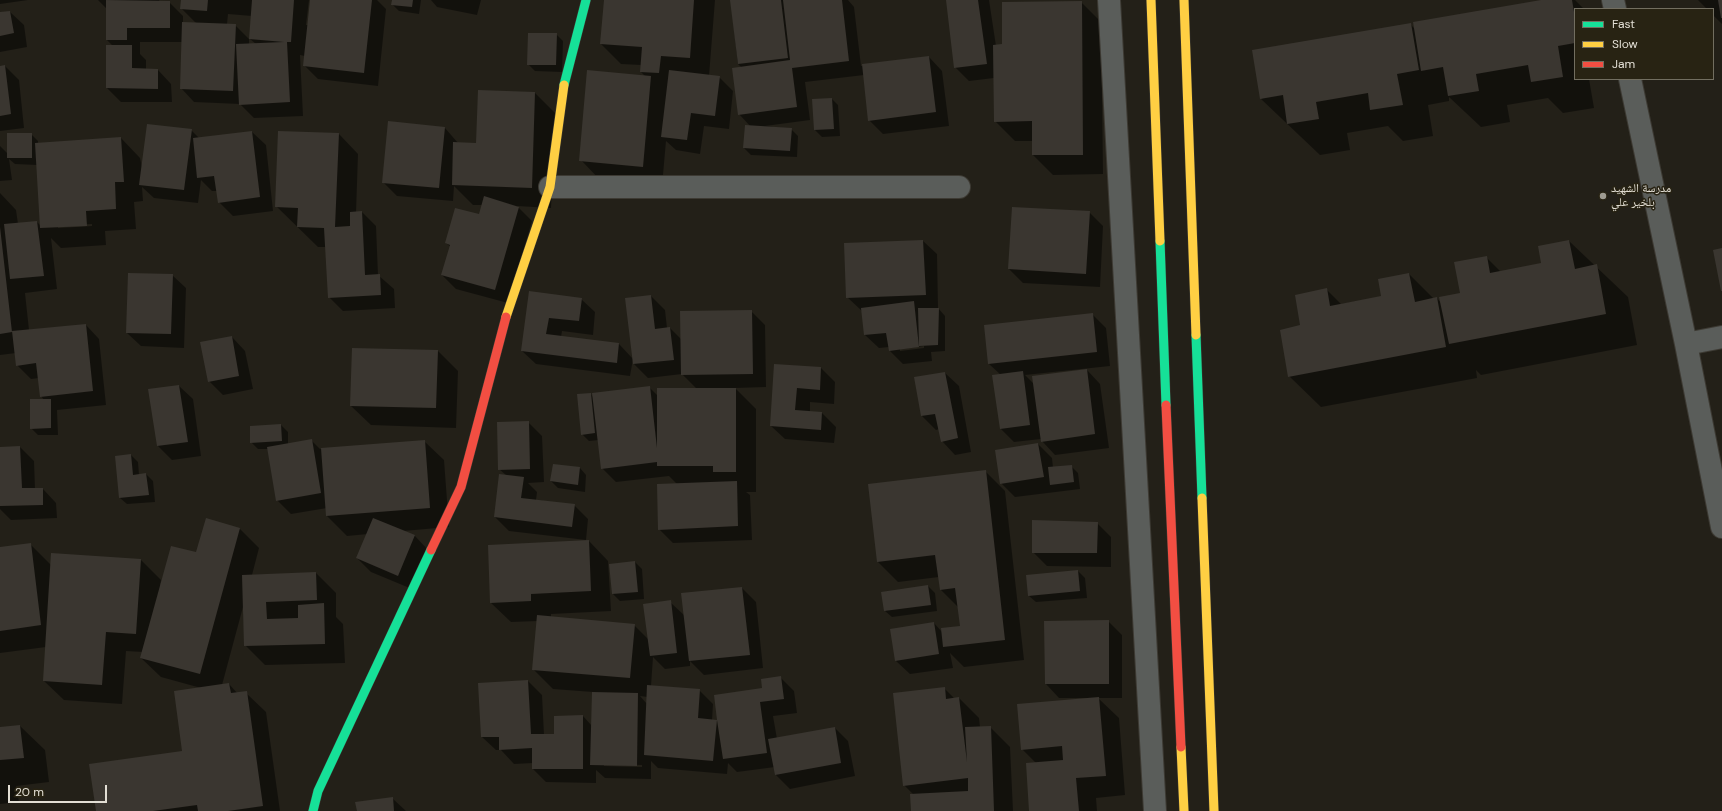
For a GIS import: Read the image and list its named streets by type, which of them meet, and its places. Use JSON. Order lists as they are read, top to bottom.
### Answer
{
  "places": ["مدرسة الشهيد بلخير علي"],
  "legend": ["Fast", "Slow", "Jam"],
  "scale_bar": "20 m"
}
